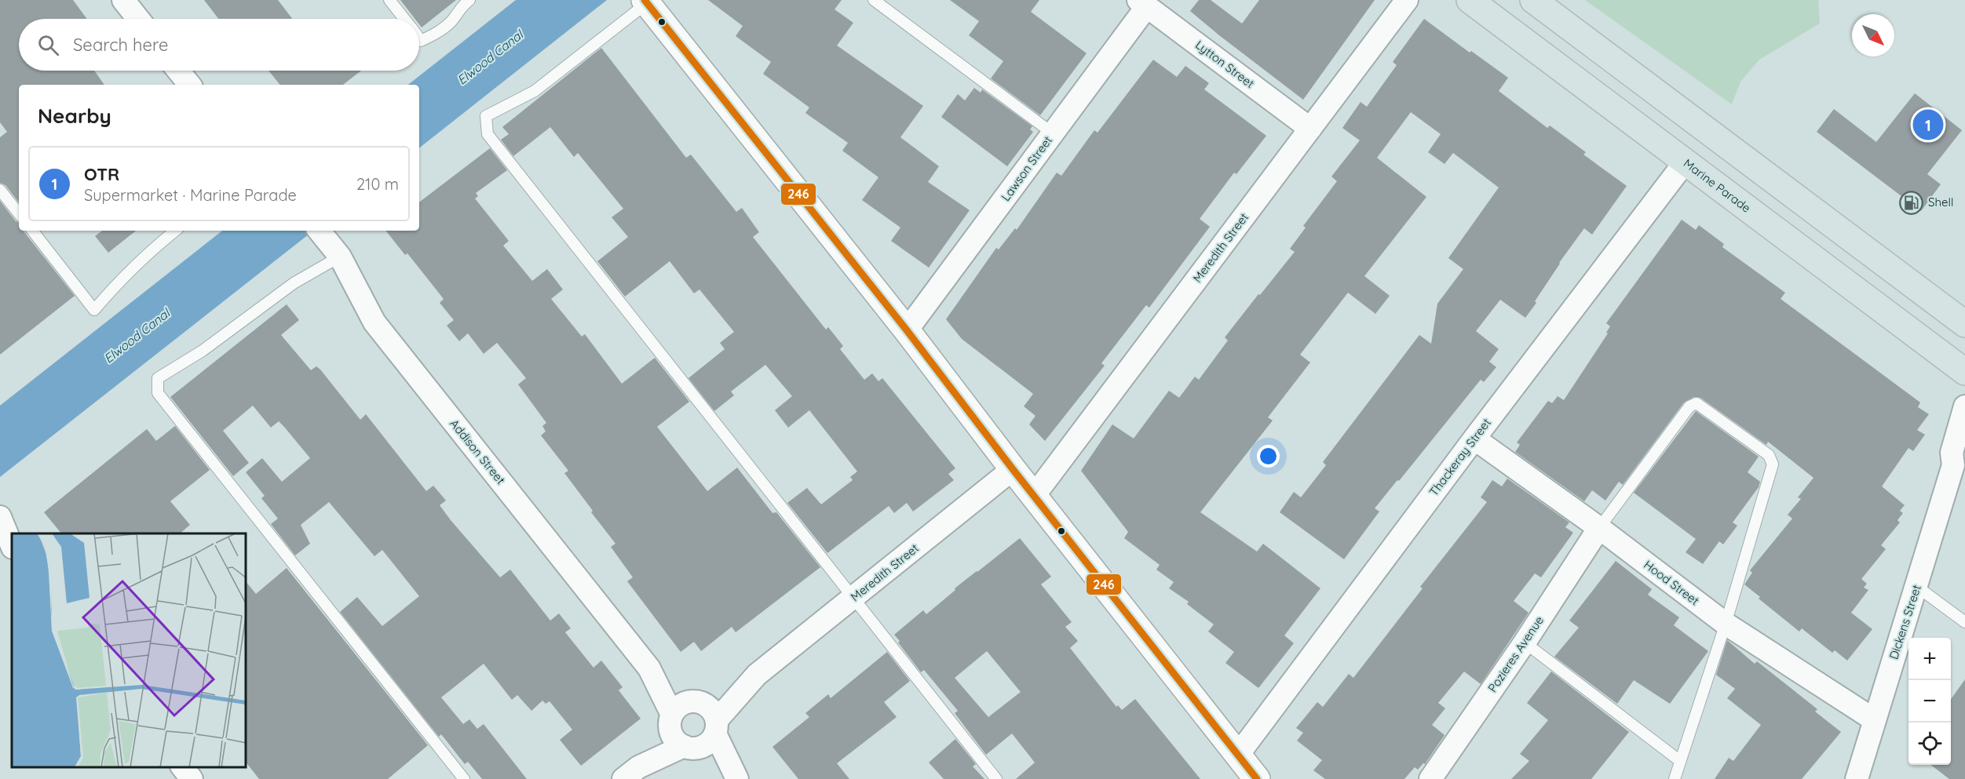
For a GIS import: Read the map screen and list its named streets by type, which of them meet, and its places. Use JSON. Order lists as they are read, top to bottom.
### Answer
{
  "streets": {
    "main road": ["Marine Parade"],
    "street": [
      "Lytton Street",
      "Lawson Street",
      "Meredith Street",
      "Addison Street",
      "Thackeray Street",
      "Hood Street",
      "Dickens Street",
      "Pozieres Avenue"
    ]
  },
  "crossings": [
    ["Lytton Street", "Lawson Street"],
    ["Lytton Street", "Meredith Street"],
    ["Marine Parade", "Thackeray Street"],
    ["Meredith Street", "Addison Street"],
    ["Thackeray Street", "Hood Street"],
    ["Hood Street", "Dickens Street"],
    ["Hood Street", "Pozieres Avenue"]
  ],
  "water": ["Elwood Canal"],
  "places": {
    "fuel station": ["Shell"]
  },
  "lines": ["transit line 246"],
  "north": "bottom right",
  "page": {
    "search": "Search here",
    "heading": "Nearby",
    "pins": "1",
    "list": [
      {
        "mark": "1",
        "name": "OTR",
        "note": "Supermarket · Marine Parade",
        "value": "210 m"
      }
    ],
    "map_buttons": ["+", "−"]
  }
}
